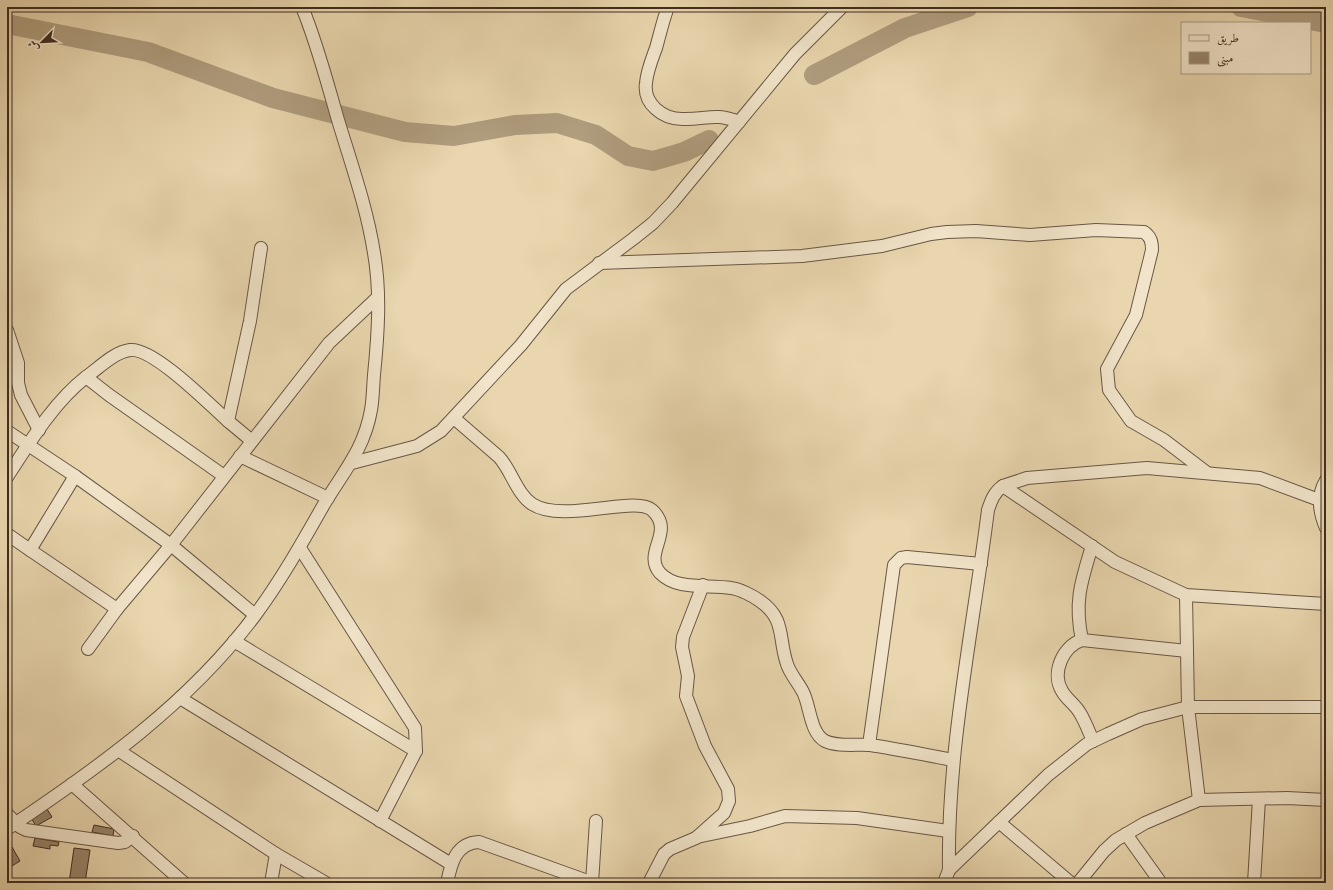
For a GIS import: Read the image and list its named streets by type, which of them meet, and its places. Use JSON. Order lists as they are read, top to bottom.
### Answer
{
  "legend": ["طريق", "مبنى"],
  "north": "bottom left"
}
